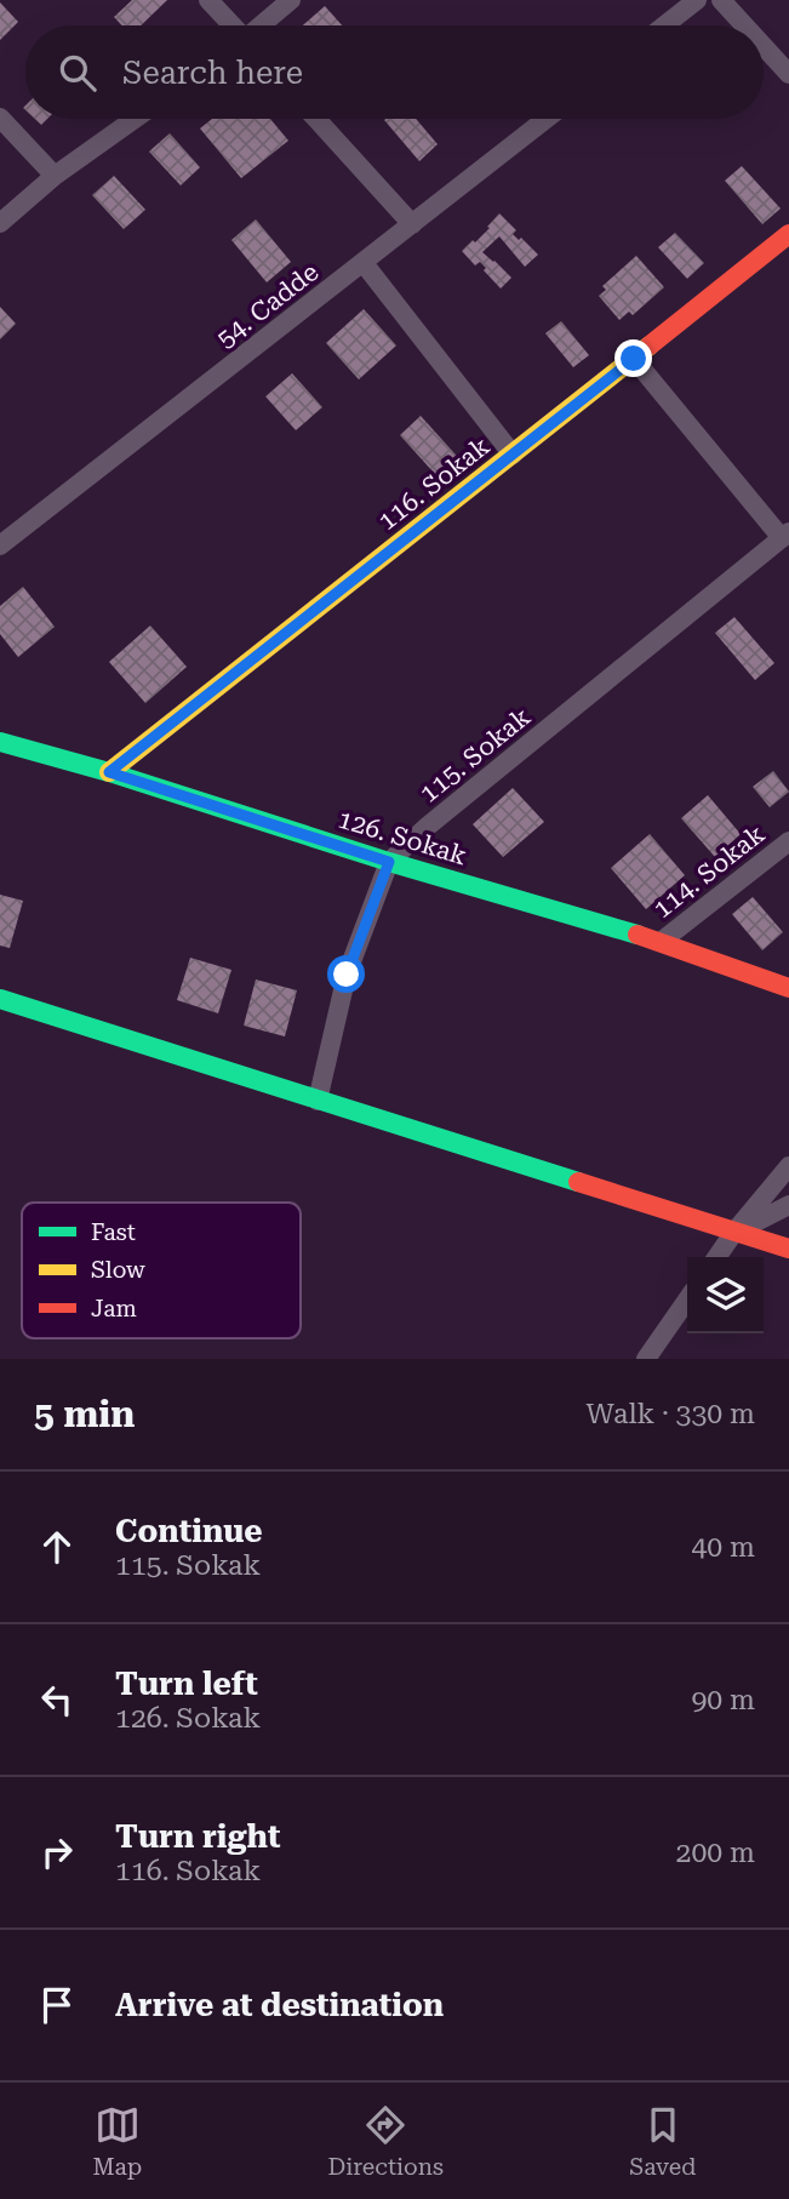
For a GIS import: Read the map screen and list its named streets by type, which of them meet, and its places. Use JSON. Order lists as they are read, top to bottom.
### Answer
{
  "streets": {
    "street": [
      "54. Cadde",
      "116. Sokak",
      "115. Sokak",
      "126. Sokak",
      "114. Sokak"
    ]
  },
  "crossings": [
    ["116. Sokak", "126. Sokak"],
    ["115. Sokak", "126. Sokak"],
    ["126. Sokak", "114. Sokak"]
  ],
  "legend": ["Fast", "Slow", "Jam"],
  "page": {
    "search": "Search here",
    "heading": ["5 min", "Walk · 330 m"],
    "list": [
      ["Continue", "115. Sokak", "40 m"],
      ["Turn left", "126. Sokak", "90 m"],
      ["Turn right", "116. Sokak", "200 m"],
      "Arrive at destination"
    ],
    "nav": ["Map", "Directions", "Saved"]
  }
}
